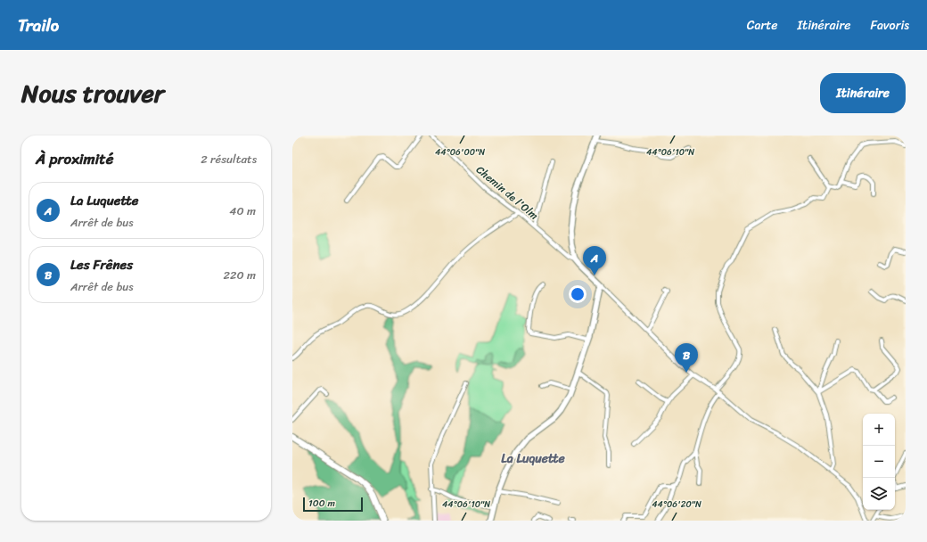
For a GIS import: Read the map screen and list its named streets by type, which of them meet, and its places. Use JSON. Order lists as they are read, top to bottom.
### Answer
{
  "streets": {
    "street": ["Chemin de l'Olm"]
  },
  "districts": ["La Luquette"],
  "scale_bar": "100 m",
  "page": {
    "header": "Trailo",
    "nav": ["Carte", "Itinéraire", "Favoris"],
    "title": "Nous trouver",
    "buttons": "Itinéraire",
    "heading": ["À proximité", "2 résultats"],
    "list": [
      {
        "mark": "A",
        "name": "La Luquette",
        "note": "Arrêt de bus",
        "value": "40 m"
      },
      {
        "mark": "B",
        "name": "Les Frênes",
        "note": "Arrêt de bus",
        "value": "220 m"
      }
    ],
    "pins": ["A", "B"],
    "map_buttons": ["+", "−"],
    "scale": "100 m"
  },
  "coordinates": ["44°06'00\"N", "44°06'10\"N", "44°06'20\"N"]
}
